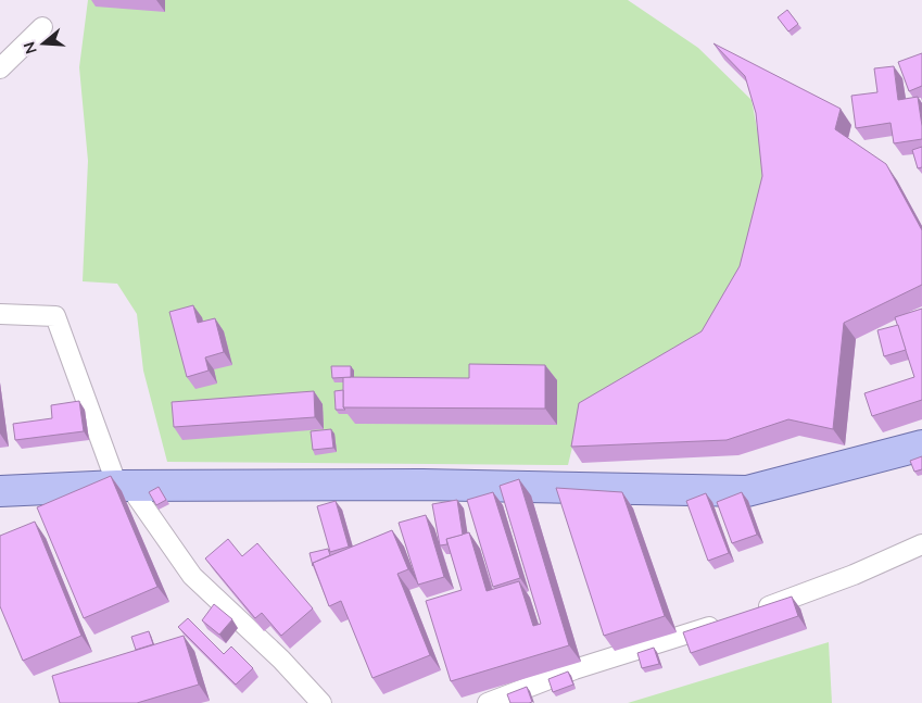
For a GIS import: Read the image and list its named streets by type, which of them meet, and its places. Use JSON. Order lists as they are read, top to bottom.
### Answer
{
  "north": "left"
}
